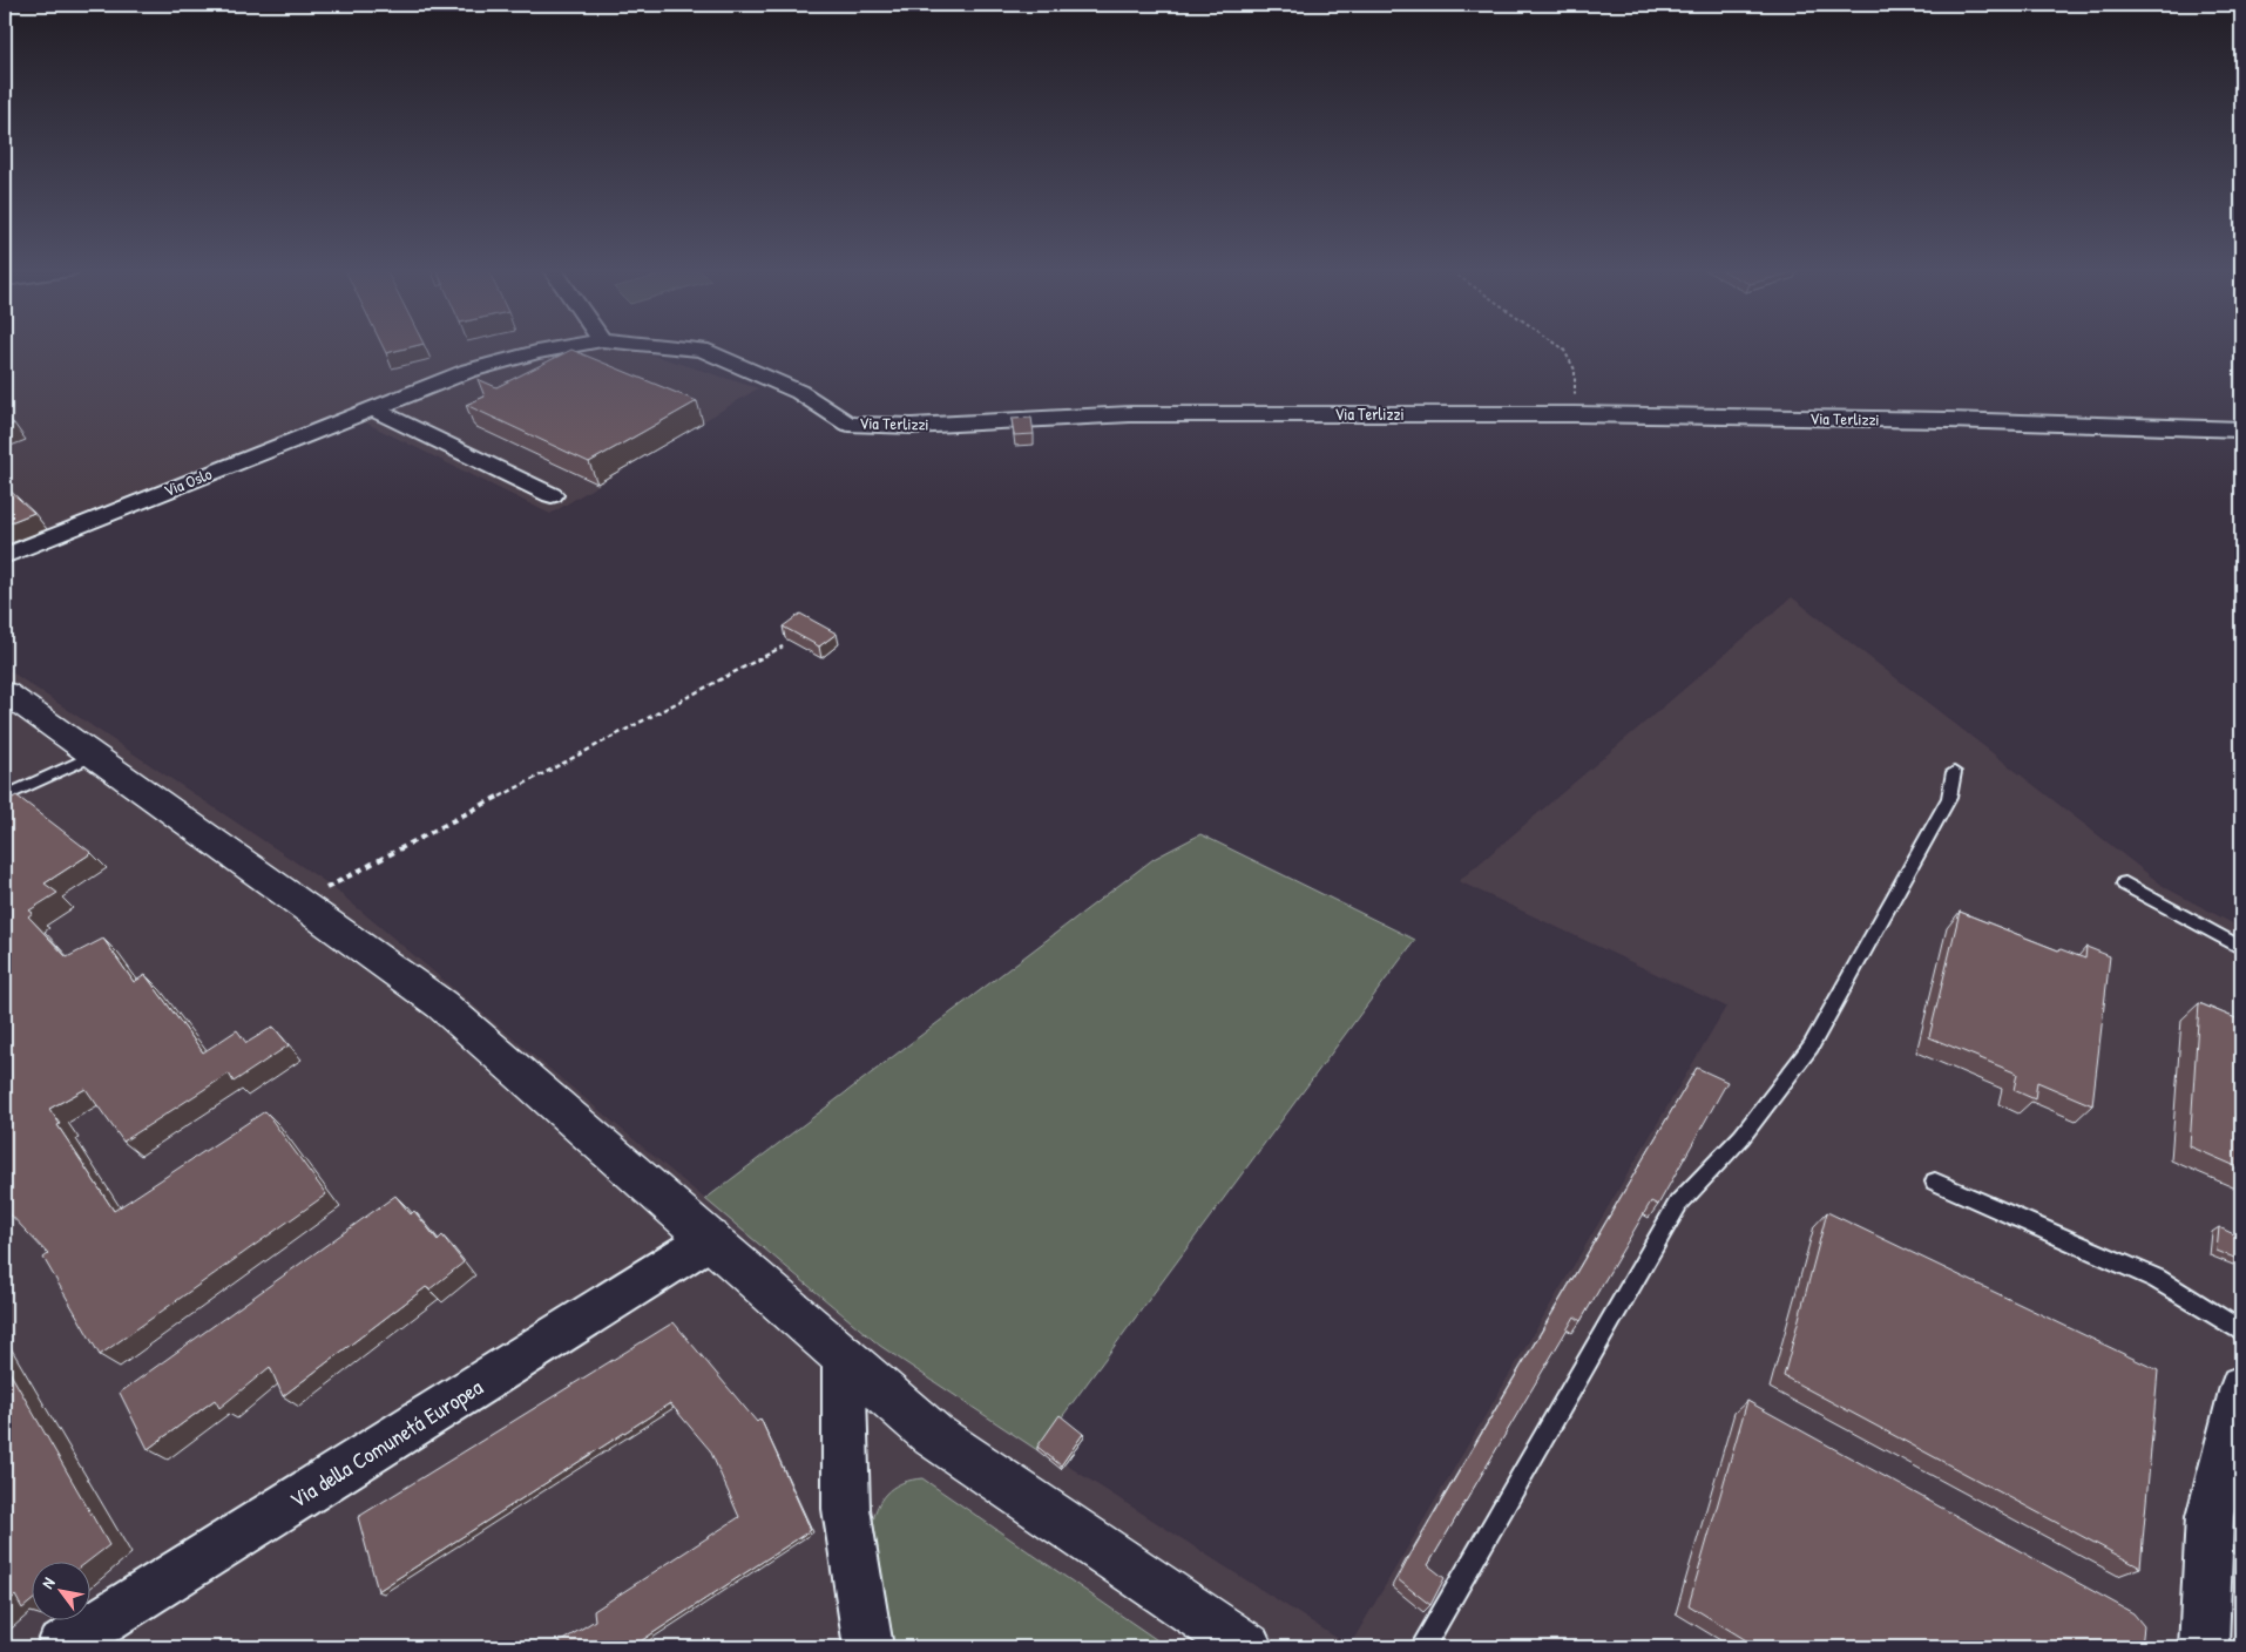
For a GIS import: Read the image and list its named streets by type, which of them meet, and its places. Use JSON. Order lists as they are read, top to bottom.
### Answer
{
  "streets": {
    "street": ["Via Terlizzi", "Via Oslo", "Via della Comunetá Europea"]
  },
  "crossings": [
    ["Via Terlizzi", "Via Oslo"]
  ],
  "north": "top left"
}
